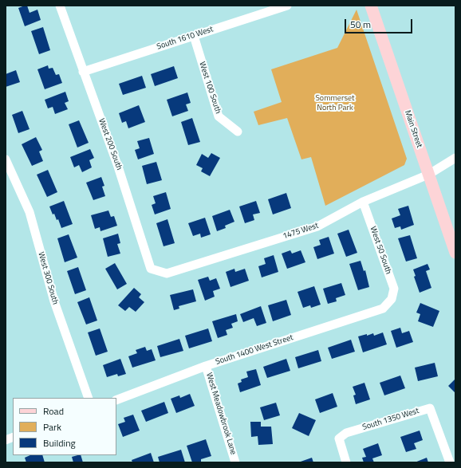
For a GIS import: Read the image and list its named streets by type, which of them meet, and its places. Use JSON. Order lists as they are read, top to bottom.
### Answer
{
  "streets": {
    "main road": ["Main Street"],
    "street": [
      "South 1610 West",
      "West 100 South",
      "West 200 South",
      "1475 West",
      "West 50 South",
      "West 300 South",
      "South 1400 West Street",
      "West Meadowbrook Lane",
      "South 1350 West"
    ]
  },
  "crossings": [
    ["South 1610 West", "West 100 South"],
    ["South 1610 West", "West 200 South"],
    ["Main Street", "1475 West"],
    ["West 200 South", "1475 West"],
    ["1475 West", "West 50 South"],
    ["West 50 South", "South 1400 West Street"],
    ["South 1400 West Street", "West Meadowbrook Lane"]
  ],
  "parks": ["Sommerset North Park"],
  "legend": ["Road", "Park", "Building"],
  "scale_bar": "50 m"
}
